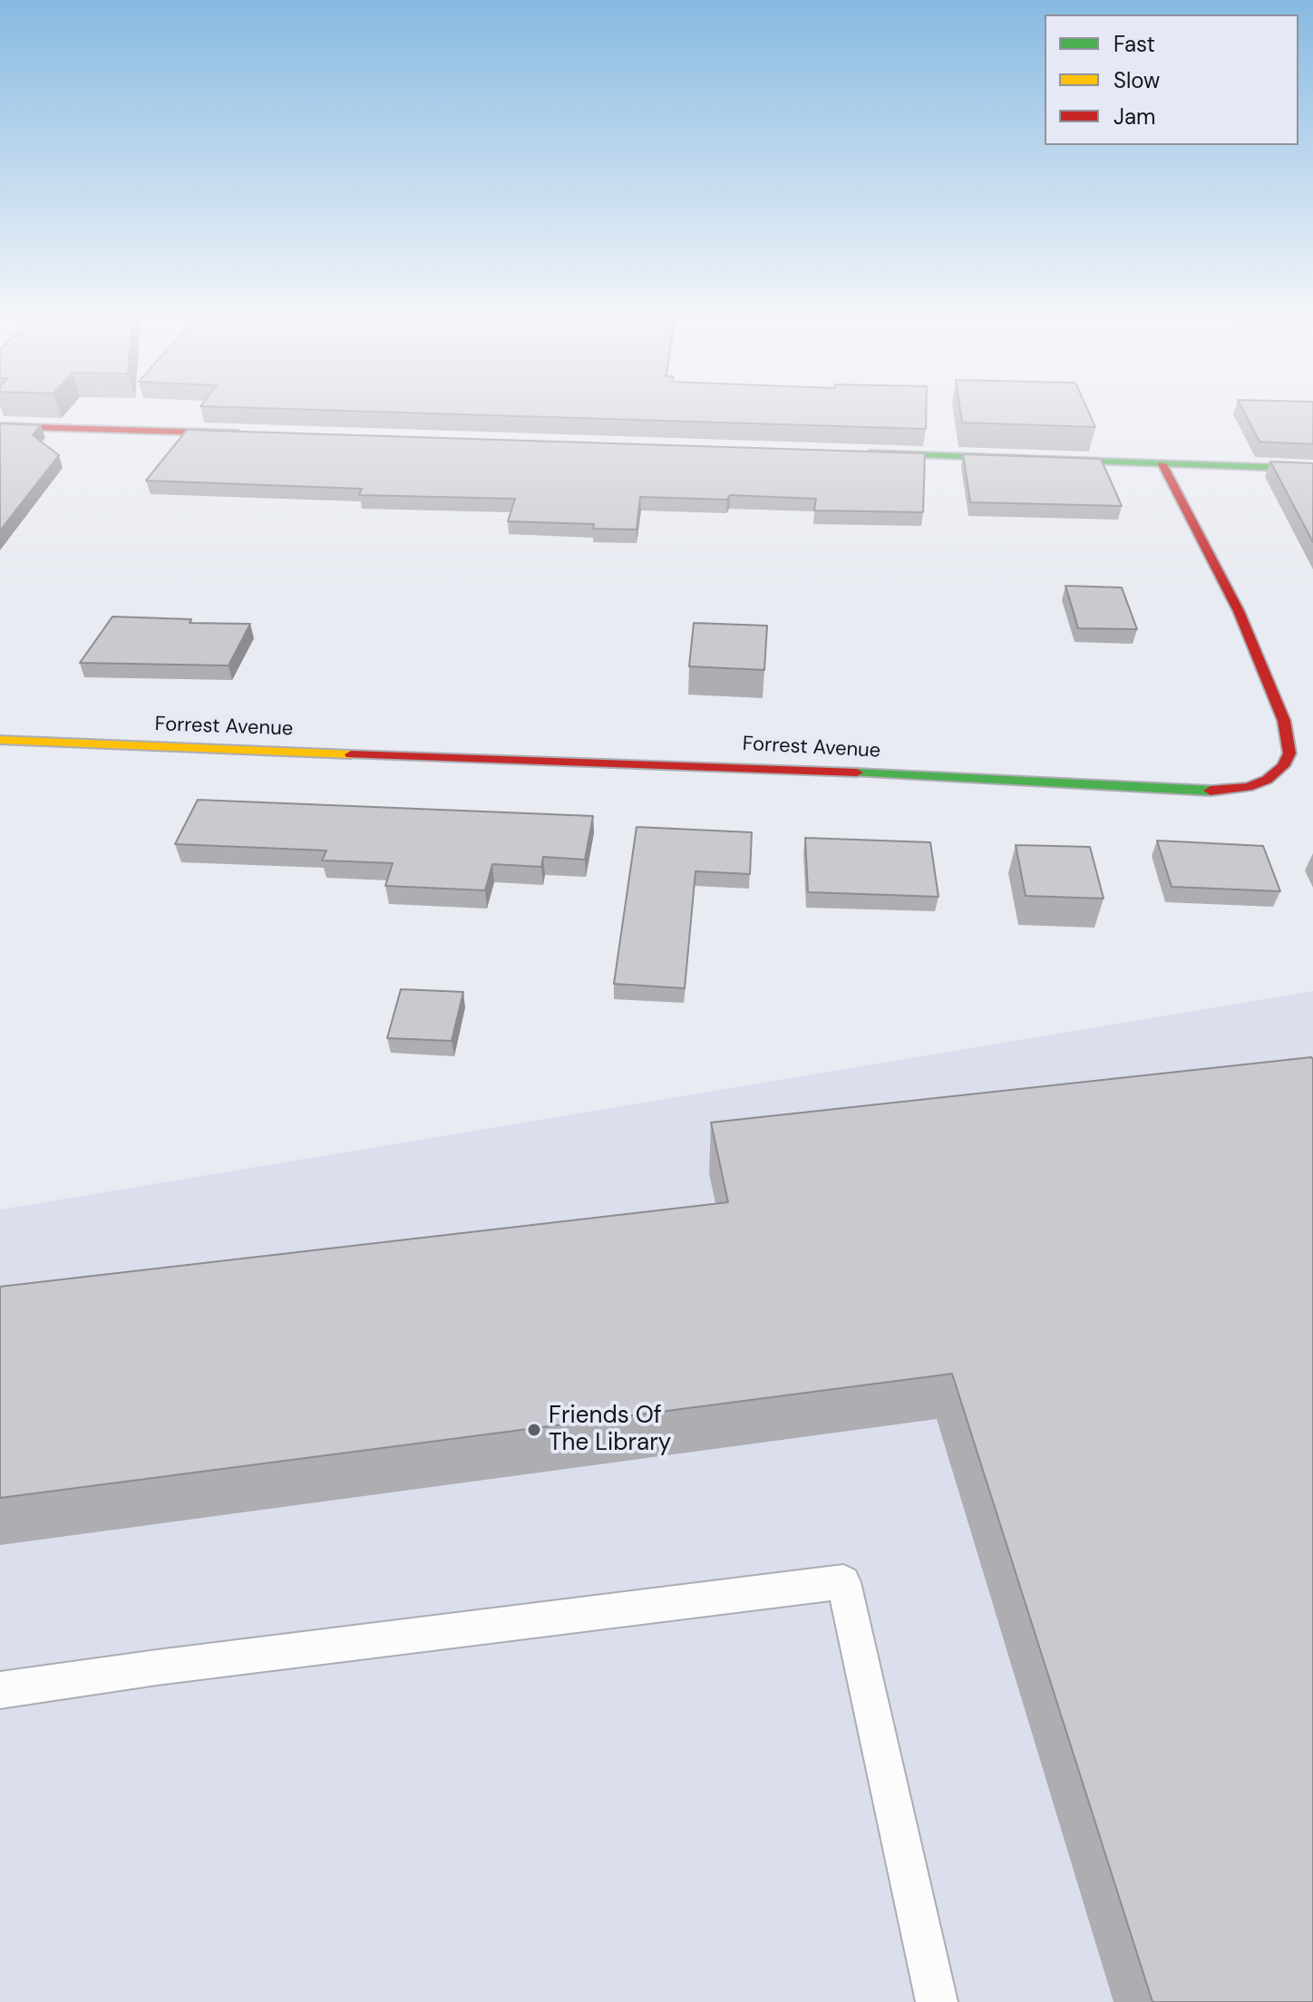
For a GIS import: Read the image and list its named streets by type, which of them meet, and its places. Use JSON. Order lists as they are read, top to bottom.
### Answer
{
  "streets": {
    "street": ["Forrest Avenue"]
  },
  "places": ["Friends Of The Library"],
  "legend": ["Fast", "Slow", "Jam"]
}
